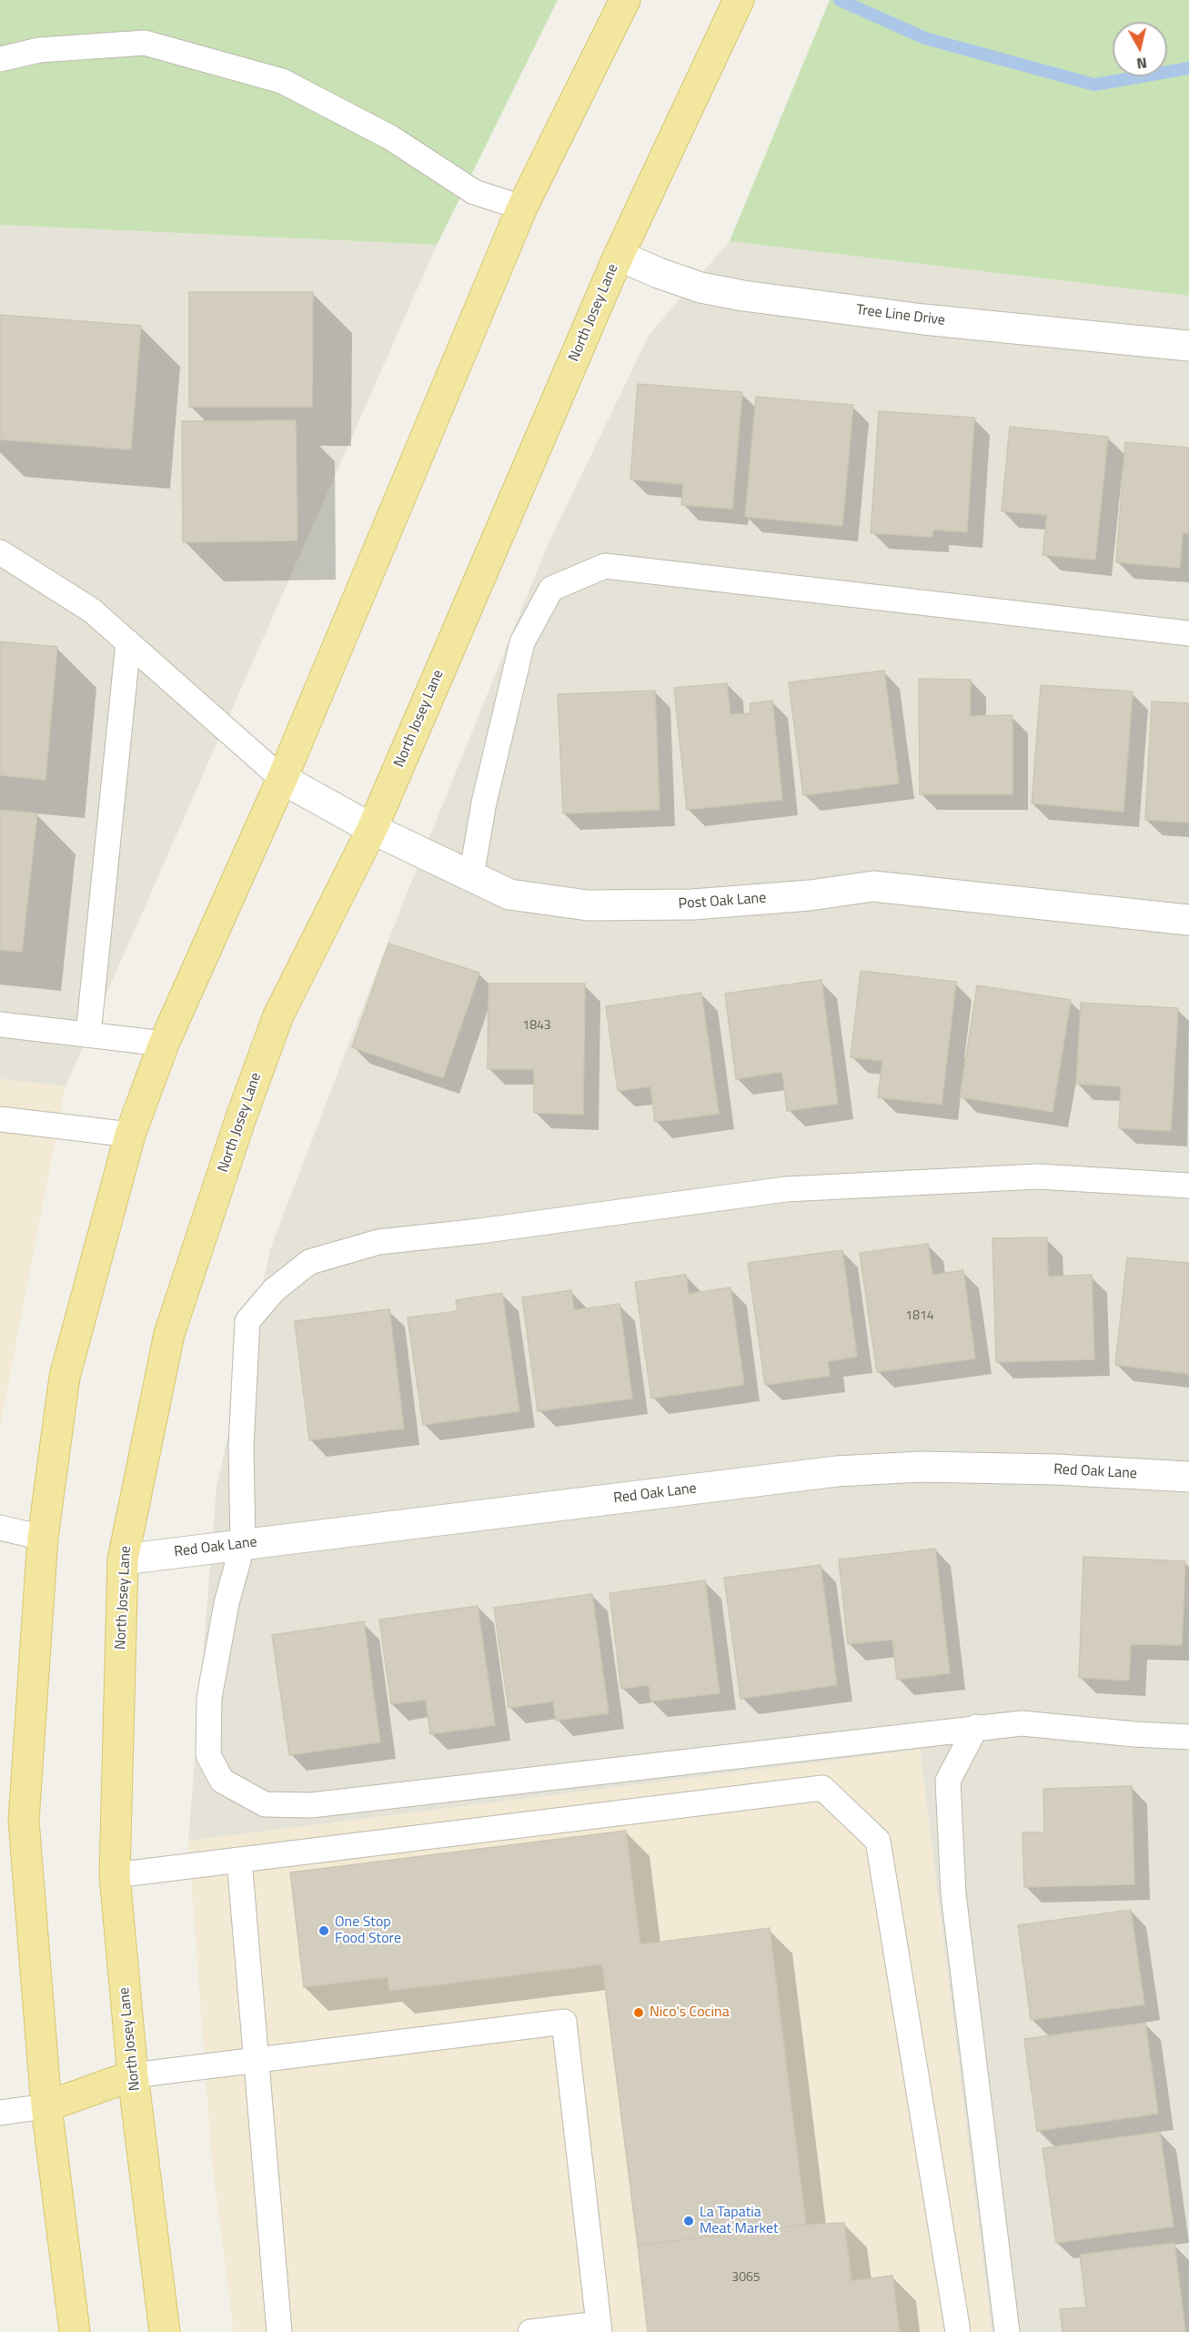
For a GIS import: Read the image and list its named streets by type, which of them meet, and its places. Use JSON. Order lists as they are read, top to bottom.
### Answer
{
  "streets": {
    "main road": ["North Josey Lane"],
    "street": ["Tree Line Drive", "Post Oak Lane", "Red Oak Lane"]
  },
  "crossings": [
    ["North Josey Lane", "Tree Line Drive"],
    ["North Josey Lane", "Post Oak Lane"],
    ["North Josey Lane", "Red Oak Lane"]
  ],
  "places": ["One Stop Food Store", "Nico's Cocina", "La Tapatia Meat Market"],
  "house_numbers": ["1843", "1814", "3065"],
  "north": "bottom"
}
